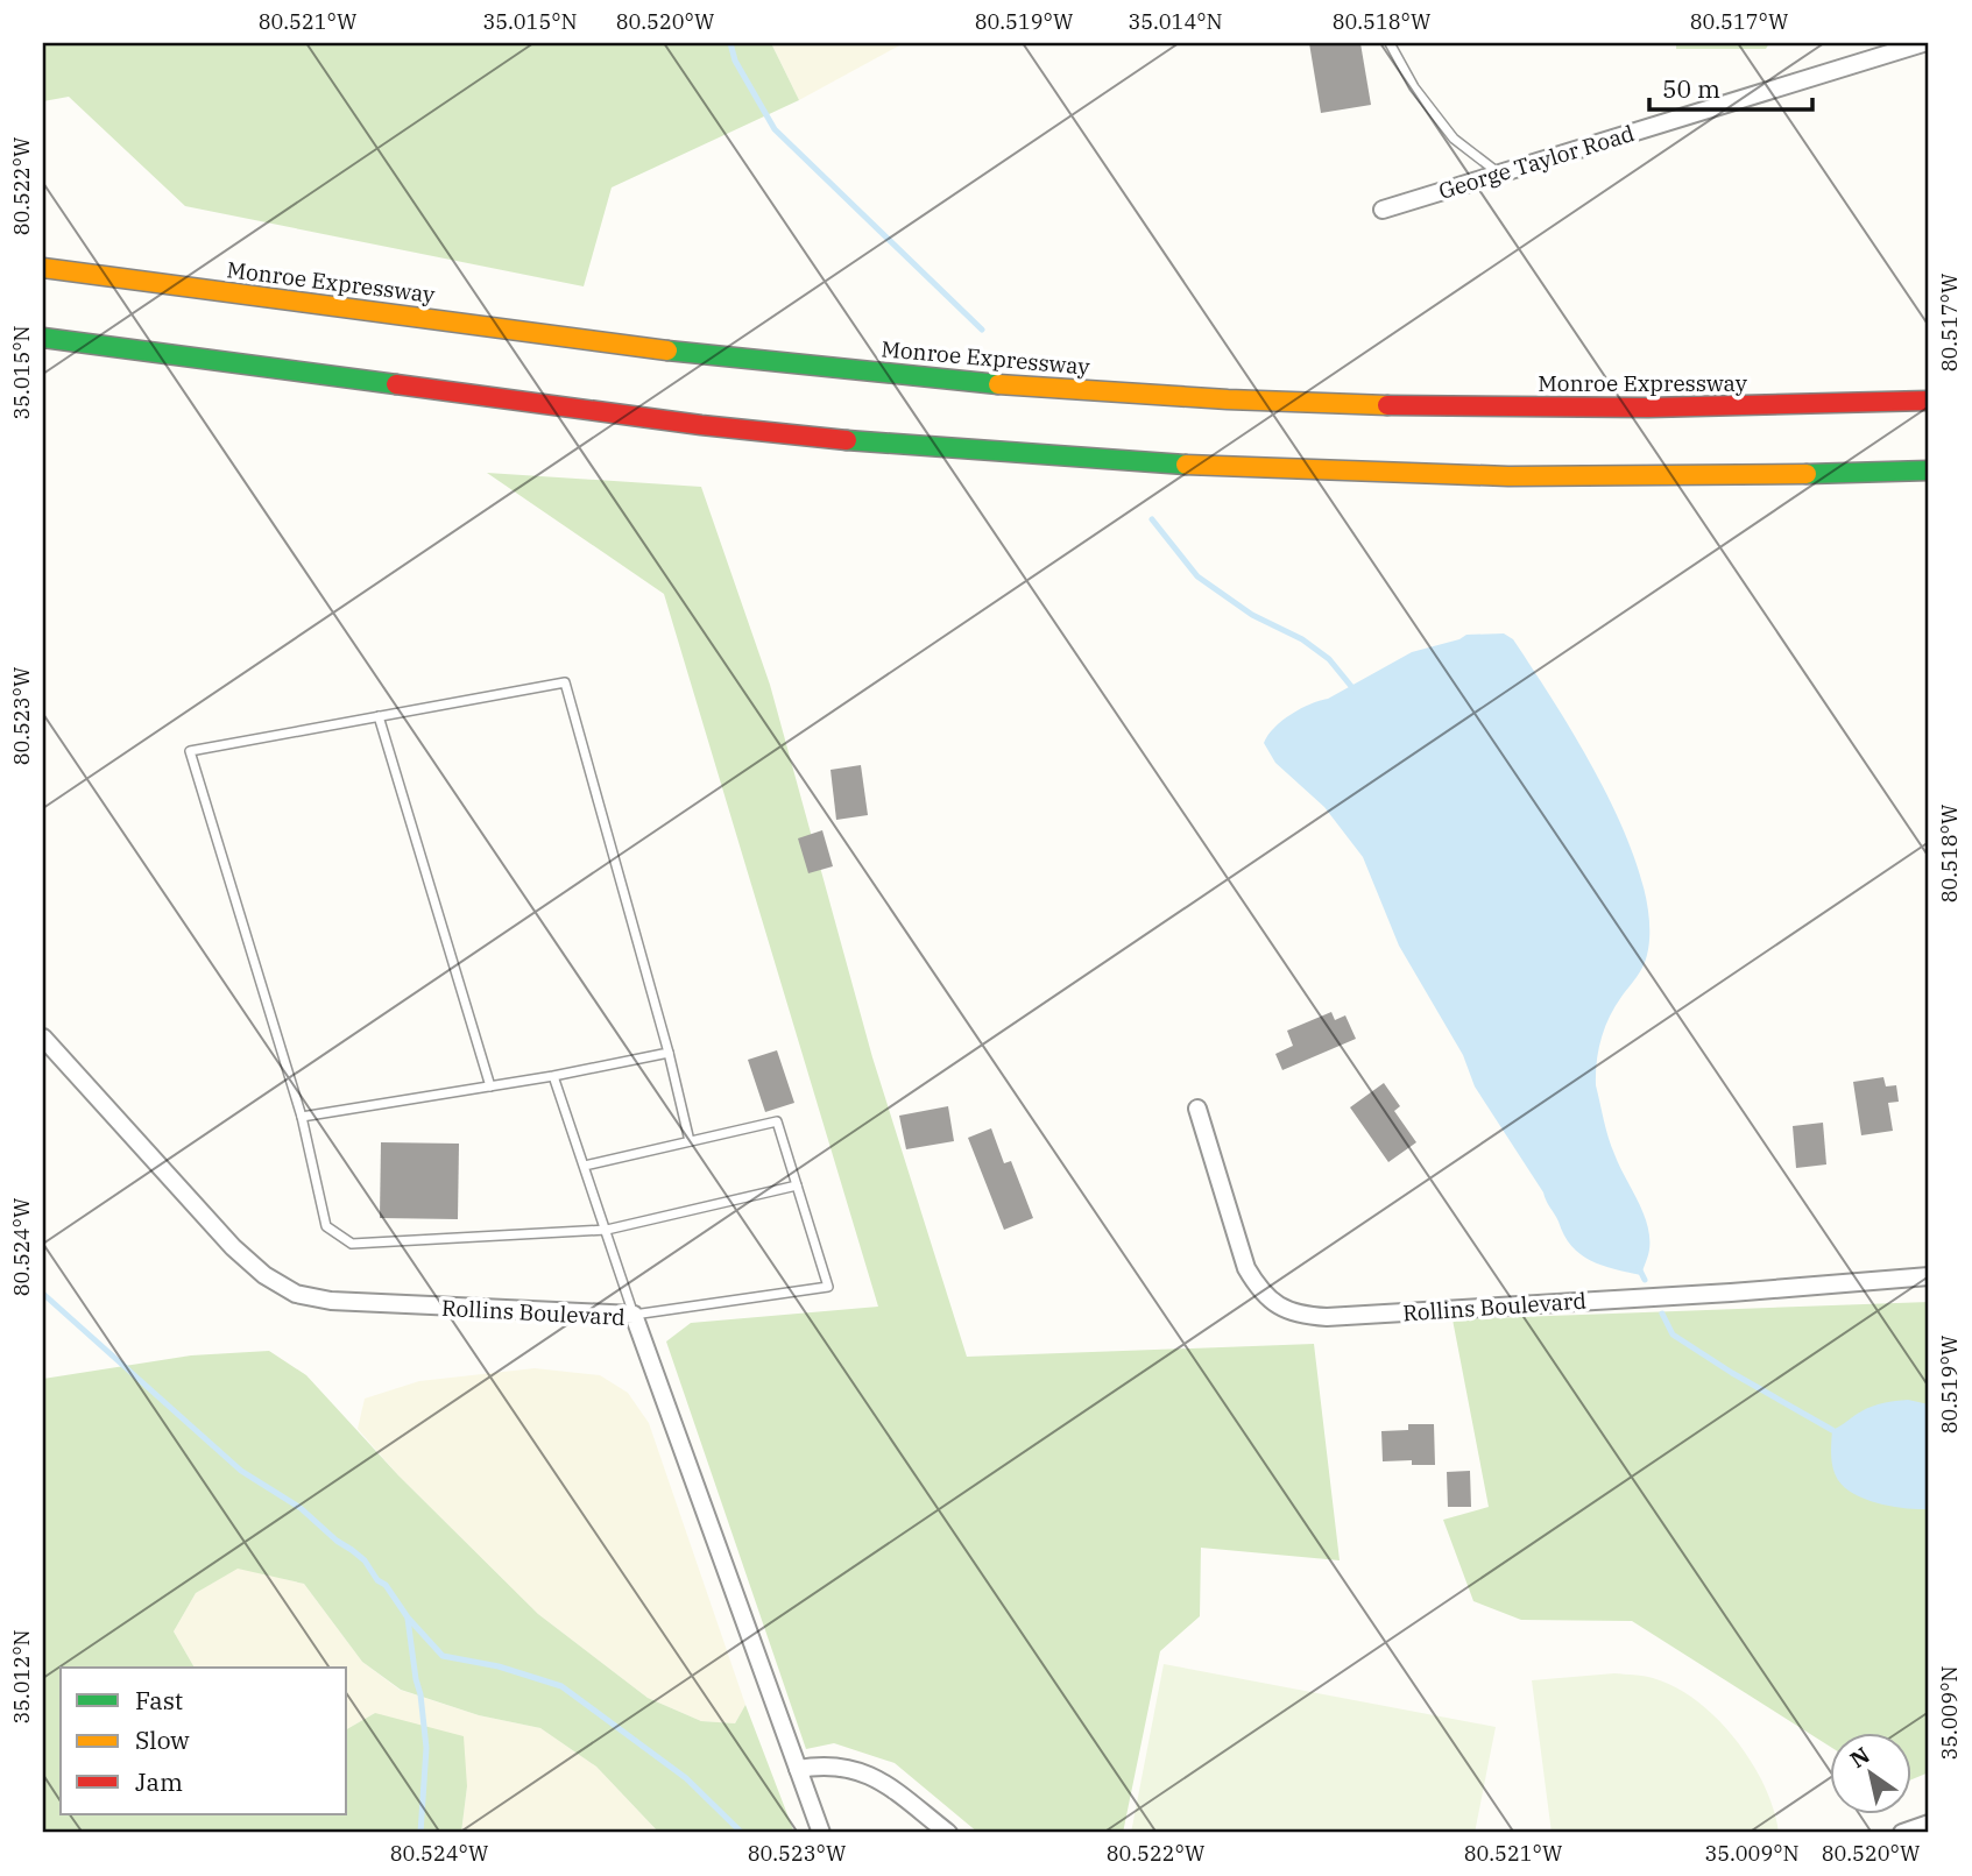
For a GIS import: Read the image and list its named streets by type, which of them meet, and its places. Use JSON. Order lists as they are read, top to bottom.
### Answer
{
  "streets": {
    "highway": ["Monroe Expressway"],
    "street": ["George Taylor Road", "Rollins Boulevard"]
  },
  "legend": ["Fast", "Slow", "Jam"],
  "scale_bar": "50 m",
  "north": "top left",
  "coordinates": [
    "80.521°W",
    "35.015°N",
    "80.520°W",
    "80.519°W",
    "35.014°N",
    "80.518°W",
    "80.517°W",
    "80.522°W",
    "80.523°W",
    "80.524°W",
    "35.012°N",
    "35.009°N"
  ]
}
